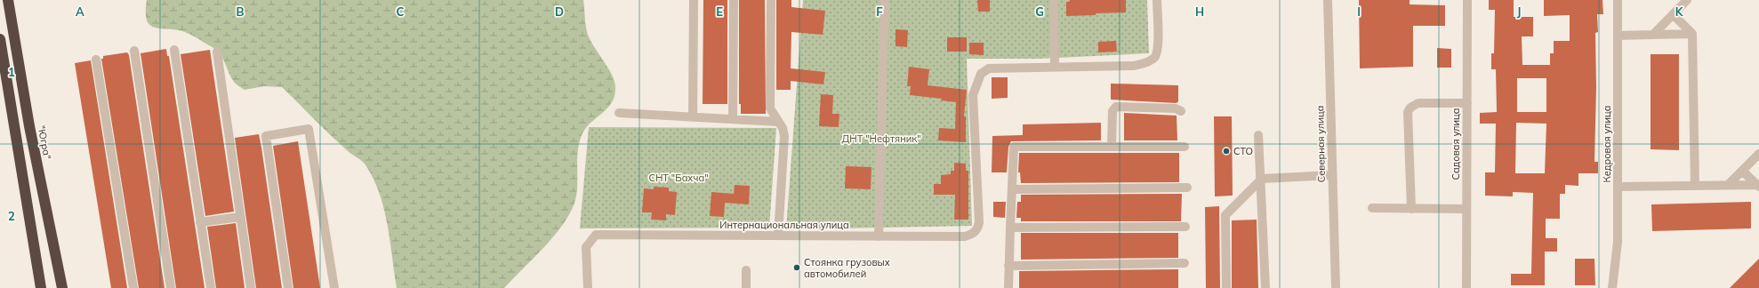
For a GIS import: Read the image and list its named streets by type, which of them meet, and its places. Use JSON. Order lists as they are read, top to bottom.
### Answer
{
  "streets": {
    "highway": ["\"Югра\""],
    "street": [
      "Северная улица",
      "Садовая улица",
      "Кедровая улица",
      "Интернациональная улица"
    ]
  },
  "parks": ["ДНТ \"Нефтяник\"", "СНТ \"Бахча\""],
  "places": ["СТО", "Стоянка грузовых автомобилей"],
  "grid": {
    "columns": [
      "A",
      "B",
      "C",
      "D",
      "E",
      "F",
      "G",
      "H",
      "I",
      "J",
      "K"
    ],
    "rows": ["1", "2"]
  }
}
